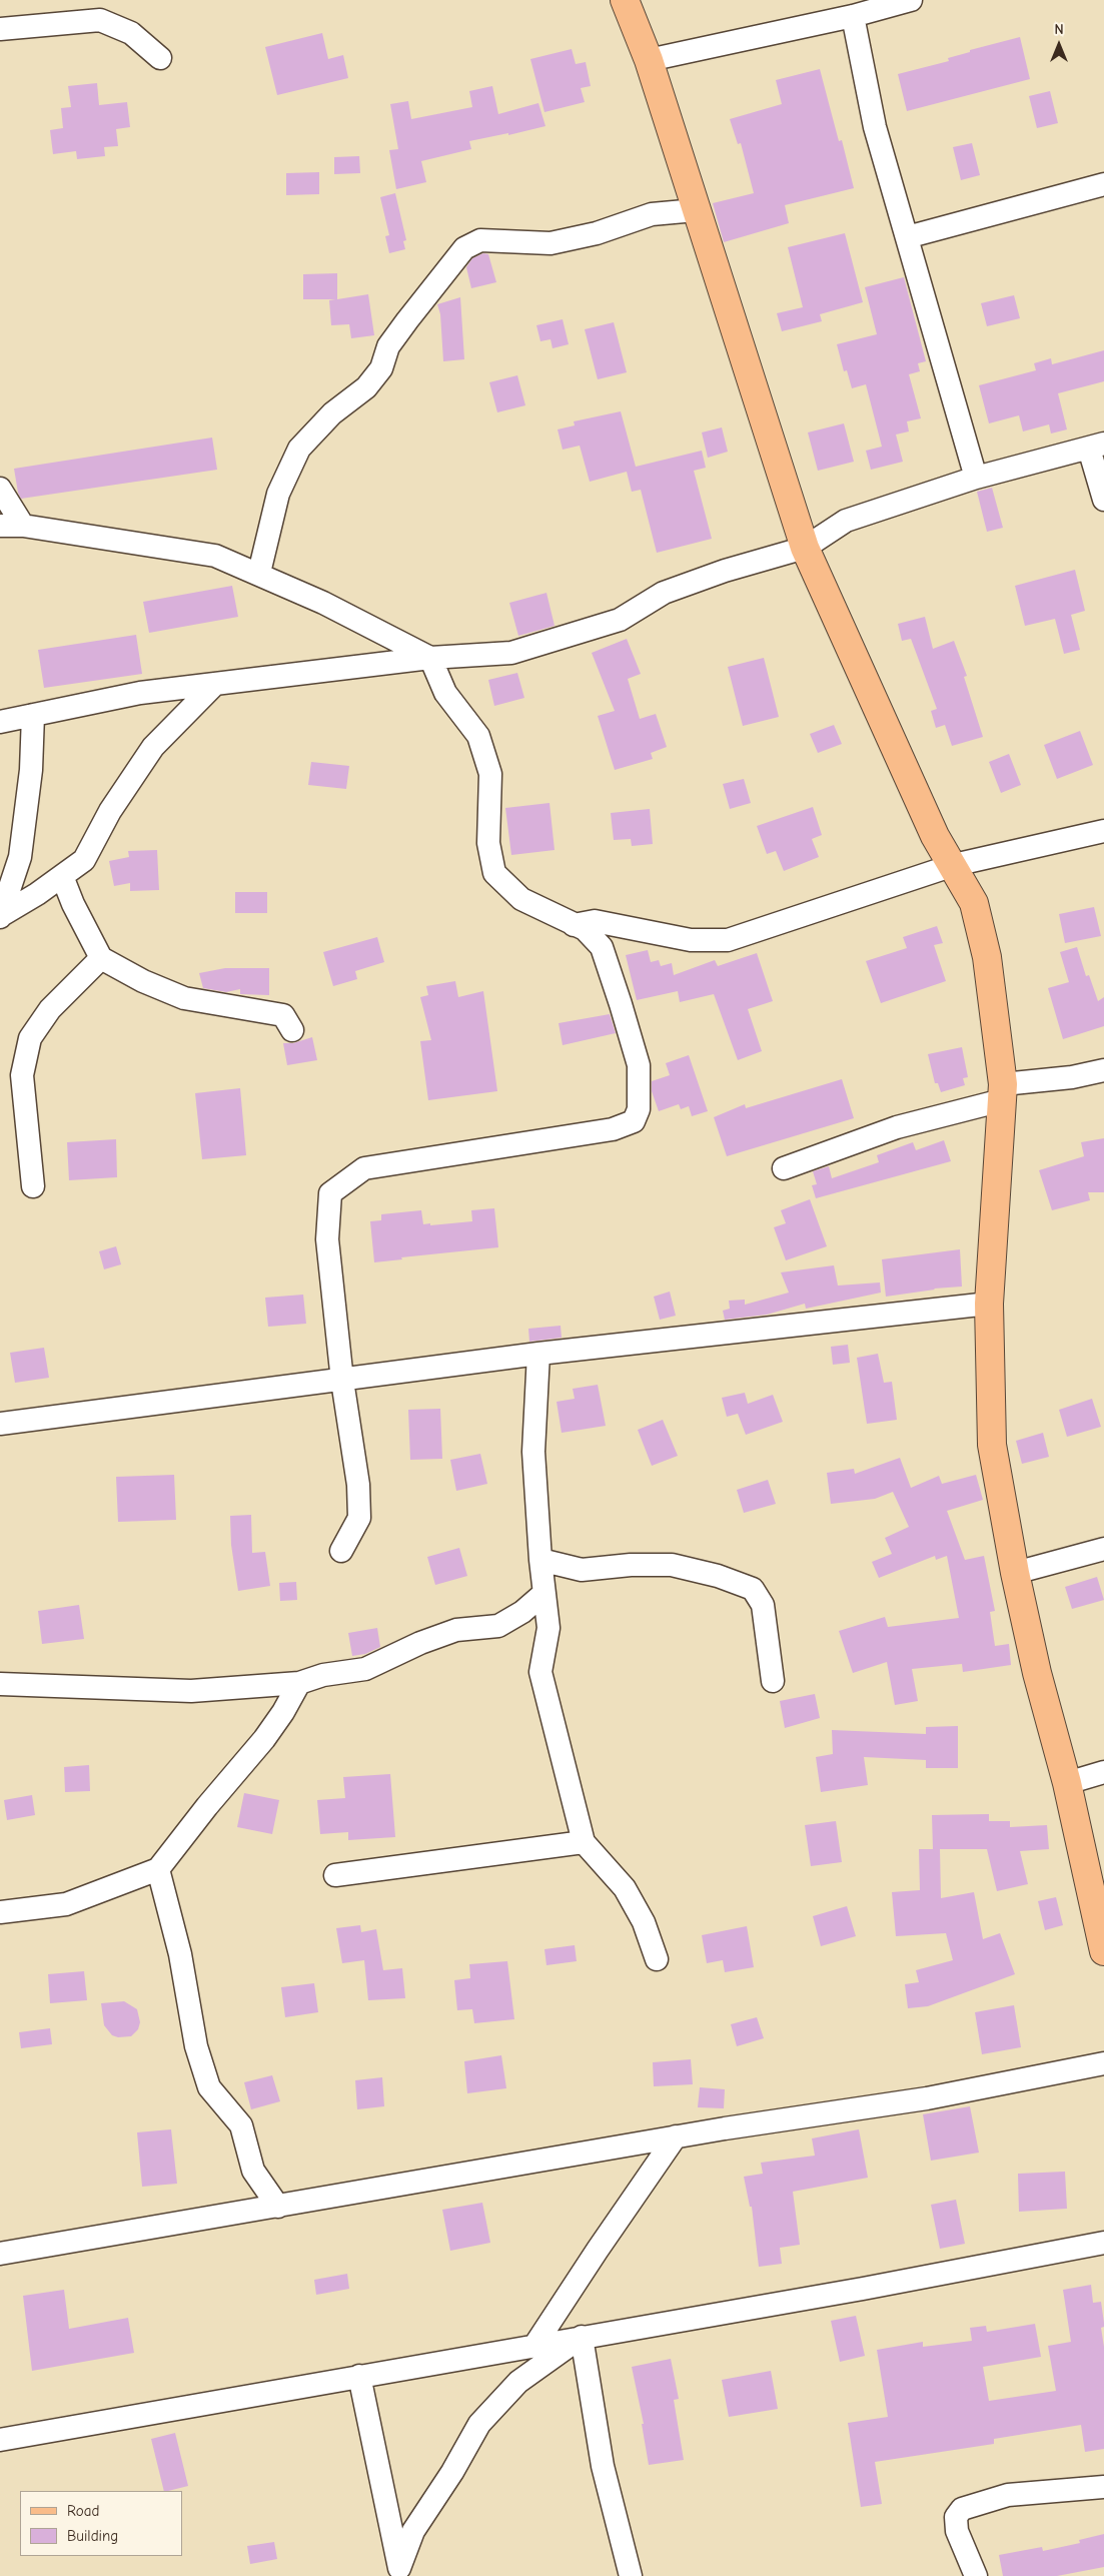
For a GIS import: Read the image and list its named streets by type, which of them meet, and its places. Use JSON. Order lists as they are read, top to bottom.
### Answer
{
  "legend": ["Road", "Building"],
  "north": "top"
}
